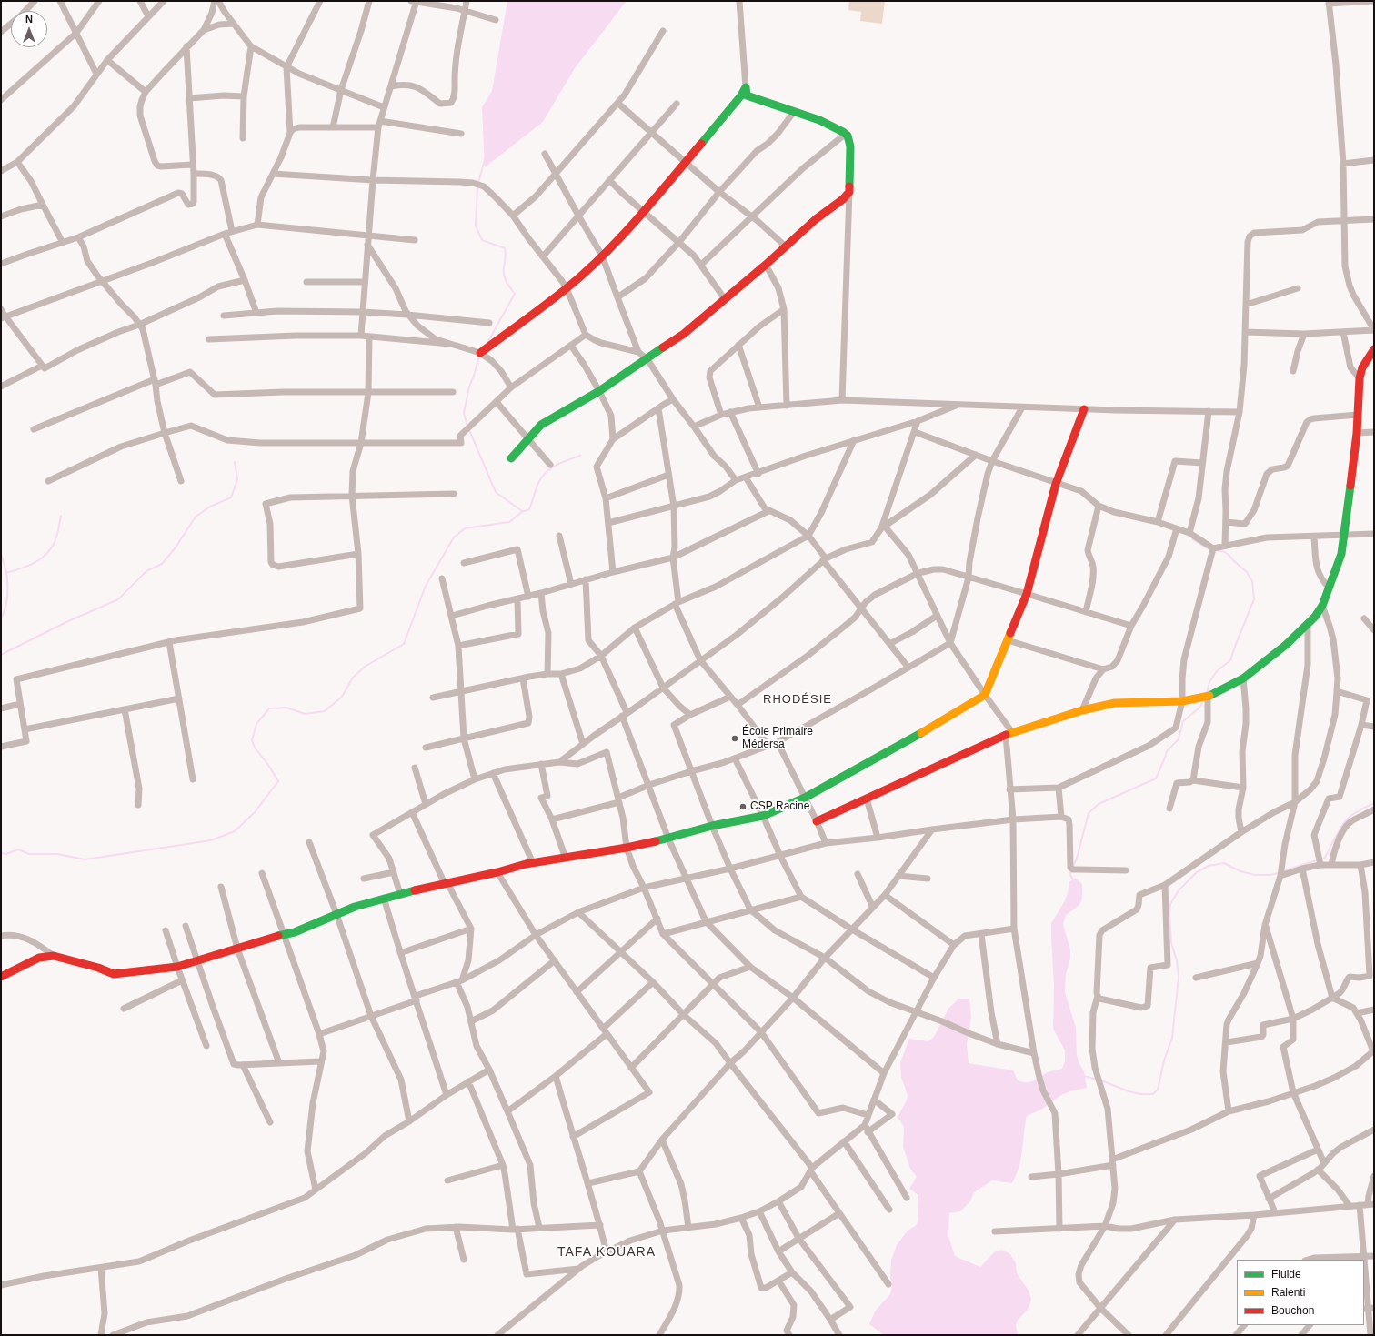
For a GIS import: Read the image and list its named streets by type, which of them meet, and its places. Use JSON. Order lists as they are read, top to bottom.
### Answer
{
  "districts": ["RHODÉSIE", "TAFA KOUARA"],
  "places": ["École Primaire Médersa", "CSP Racine"],
  "legend": ["Fluide", "Ralenti", "Bouchon"],
  "north": "top"
}
